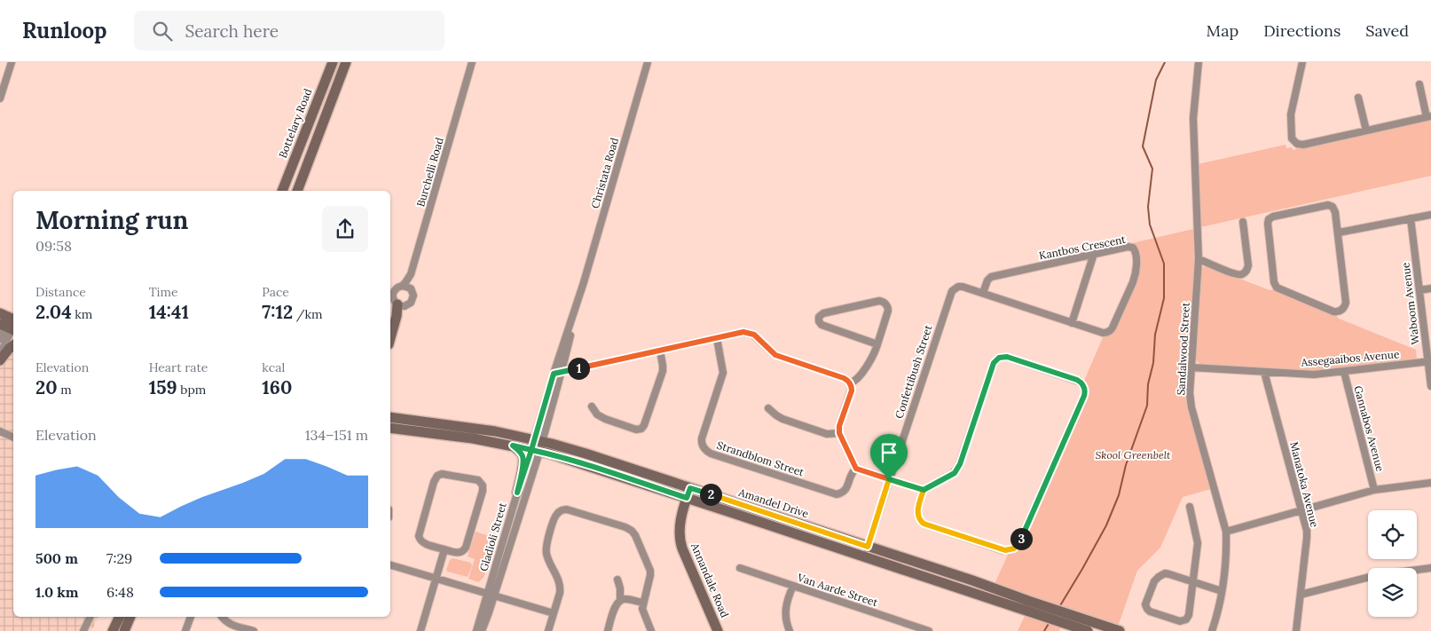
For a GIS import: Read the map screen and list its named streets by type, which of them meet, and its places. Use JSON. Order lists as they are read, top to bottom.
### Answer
{
  "streets": {
    "street": [
      "Bottelary Road",
      "Burchelli Road",
      "Christata Road",
      "Kantbos Crescent",
      "Waboom Avenue",
      "Sandalwood Street",
      "Assegaaibos Avenue",
      "Confettibush Street",
      "Gannabos Avenue",
      "Strandblom Street",
      "Manatoka Avenue",
      "Amandel Drive",
      "Gladioli Street",
      "Annandale Road",
      "Van Aarde Street"
    ]
  },
  "crossings": [
    ["Christata Road", "Amandel Drive"],
    ["Christata Road", "Gladioli Street"],
    ["Kantbos Crescent", "Confettibush Street"],
    ["Waboom Avenue", "Assegaaibos Avenue"],
    ["Sandalwood Street", "Assegaaibos Avenue"],
    ["Assegaaibos Avenue", "Gannabos Avenue"],
    ["Assegaaibos Avenue", "Manatoka Avenue"],
    ["Confettibush Street", "Amandel Drive"],
    ["Amandel Drive", "Gladioli Street"],
    ["Amandel Drive", "Annandale Road"]
  ],
  "parks": ["Skool Greenbelt"],
  "page": {
    "header": "Runloop",
    "search": "Search here",
    "nav": ["Map", "Directions", "Saved"],
    "heading": ["Morning run", "09:58"],
    "stats": [
      ["Distance", "2.04 km"],
      ["Time", "14:41"],
      ["Pace", "7:12 /km"],
      ["Elevation", "20 m"],
      ["Heart rate", "159 bpm"],
      ["kcal", "160"]
    ],
    "pins": ["1", "2", "3"],
    "chart": ["Elevation", "134–151 m"],
    "list": [
      {
        "name": "500 m",
        "note": "7:29"
      },
      {
        "name": "1.0 km",
        "note": "6:48"
      }
    ]
  }
}
